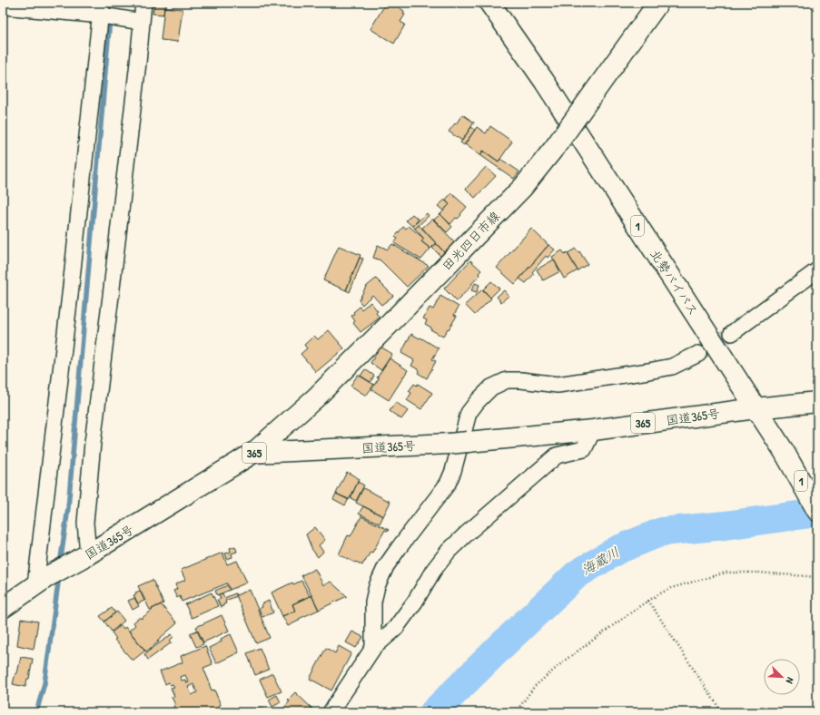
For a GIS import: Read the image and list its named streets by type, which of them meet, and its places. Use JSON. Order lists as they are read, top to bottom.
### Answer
{
  "streets": {
    "main road": [
      "1",
      "田光四日市線",
      "北勢バイパス",
      "国道365号",
      "365"
    ]
  },
  "crossings": [
    ["田光四日市線", "国道365号"],
    ["北勢バイパス", "国道365号"]
  ],
  "water": ["海蔵川"],
  "north": "bottom right"
}
